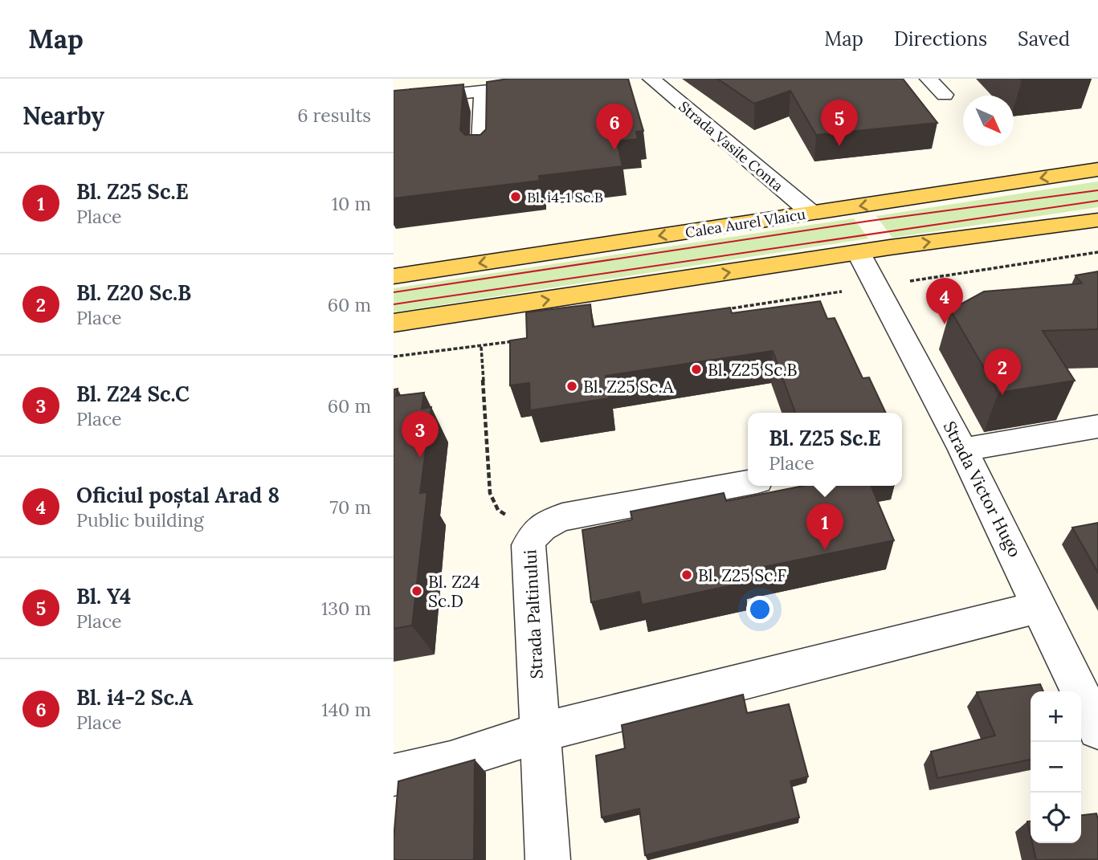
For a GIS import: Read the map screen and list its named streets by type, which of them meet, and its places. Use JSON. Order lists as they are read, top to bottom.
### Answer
{
  "streets": {
    "main road": ["Calea Aurel Vlaicu"],
    "street": ["Strada Vasile Conta", "Strada Victor Hugo", "Strada Paltinului"]
  },
  "crossings": [
    ["Strada Vasile Conta", "Calea Aurel Vlaicu"]
  ],
  "places": [
    "Bl. i4-1 Sc.B",
    "Bl. Z25 Sc.B",
    "Bl. Z25 Sc.A",
    "Bl. Z25 Sc.F",
    "Bl. Z24 Sc.D"
  ],
  "north": "bottom right",
  "page": {
    "header": "Map",
    "nav": ["Map", "Directions", "Saved"],
    "heading": ["Nearby", "6 results"],
    "pins": [
      "5",
      "6",
      "4",
      "2",
      "3",
      "1"
    ],
    "list": [
      {
        "mark": "1",
        "name": "Bl. Z25 Sc.E",
        "note": "Place",
        "value": "10 m"
      },
      {
        "mark": "2",
        "name": "Bl. Z20 Sc.B",
        "note": "Place",
        "value": "60 m"
      },
      {
        "mark": "3",
        "name": "Bl. Z24 Sc.C",
        "note": "Place",
        "value": "60 m"
      },
      {
        "mark": "4",
        "name": "Oficiul poștal Arad 8",
        "note": "Public building",
        "value": "70 m"
      },
      {
        "mark": "5",
        "name": "Bl. Y4",
        "note": "Place",
        "value": "130 m"
      },
      {
        "mark": "6",
        "name": "Bl. i4-2 Sc.A",
        "note": "Place",
        "value": "140 m"
      }
    ],
    "popup": ["Bl. Z25 Sc.E", "Place"],
    "map_buttons": ["+", "−"]
  }
}
